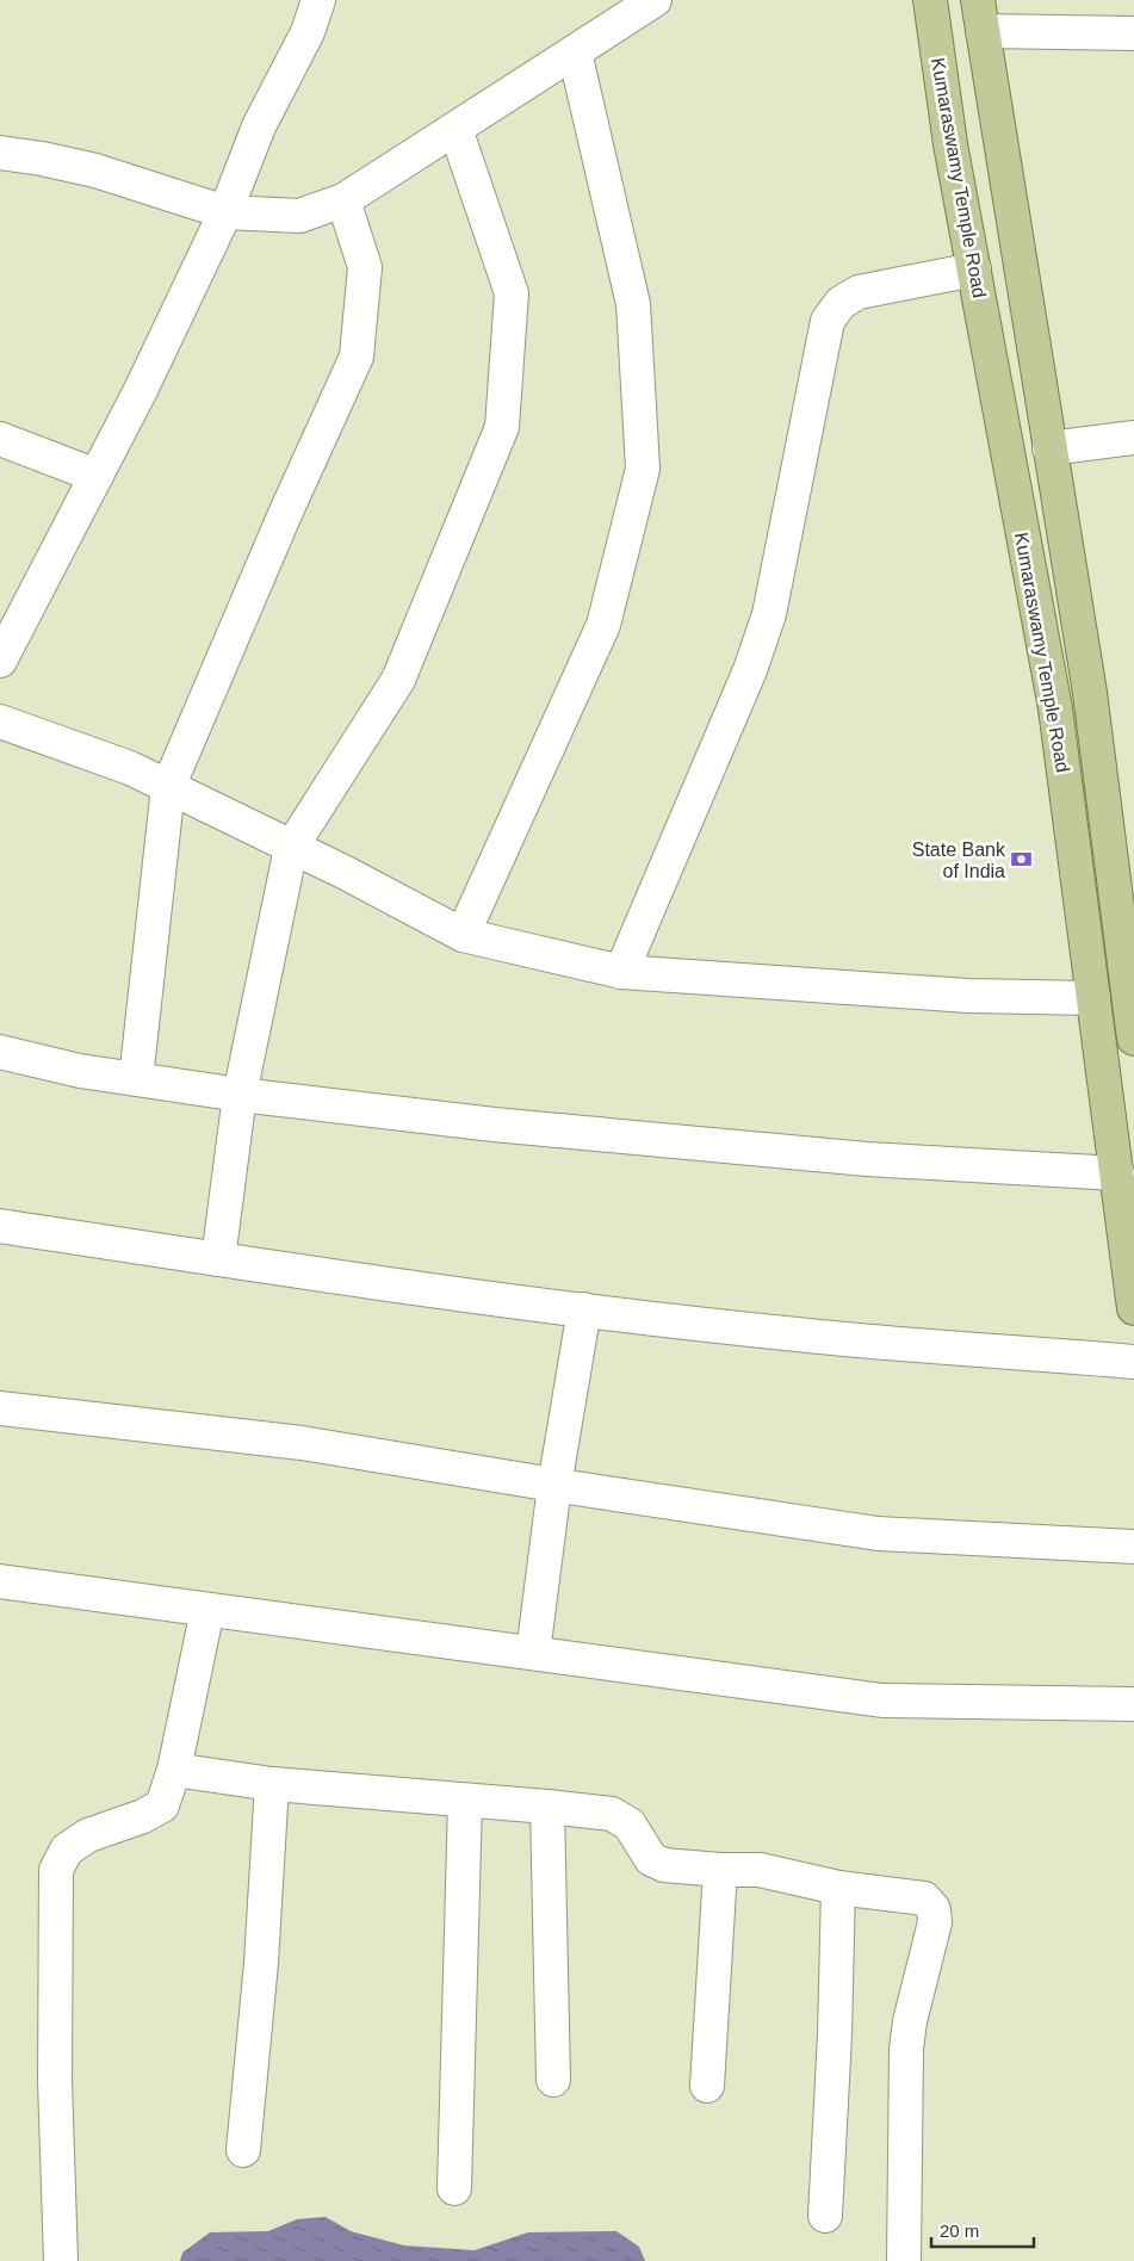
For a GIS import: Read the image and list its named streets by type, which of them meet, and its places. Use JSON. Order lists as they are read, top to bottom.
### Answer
{
  "streets": {
    "main road": ["Kumaraswamy Temple Road"]
  },
  "places": {
    "bank": ["State Bank of India"]
  },
  "scale_bar": "20 m"
}
